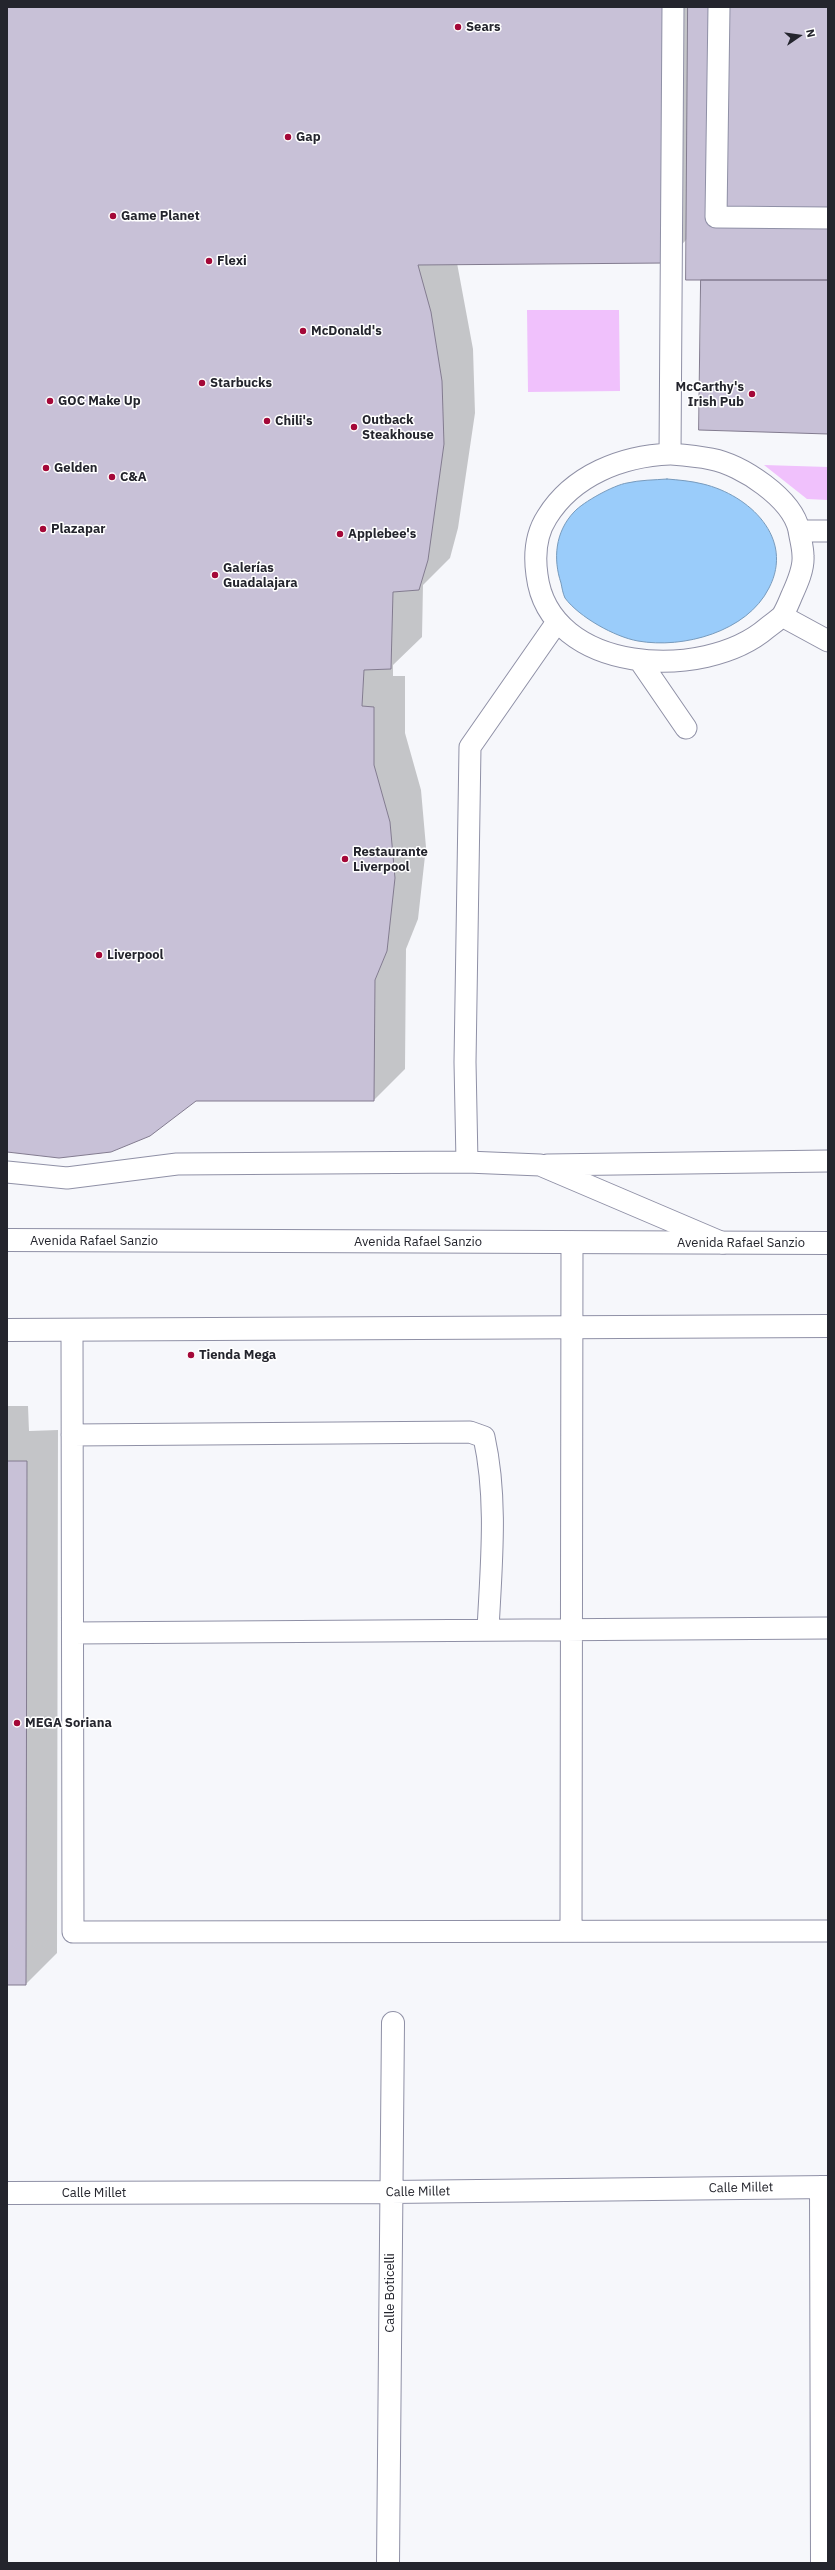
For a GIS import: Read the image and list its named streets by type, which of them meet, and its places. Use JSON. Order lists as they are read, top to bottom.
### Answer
{
  "streets": {
    "street": ["Avenida Rafael Sanzio", "Calle Millet", "Calle Boticelli"]
  },
  "crossings": [
    ["Calle Millet", "Calle Boticelli"]
  ],
  "places": [
    "Sears",
    "Gap",
    "Game Planet",
    "Flexi",
    "McDonald's",
    "Starbucks",
    "McCarthy's Irish Pub",
    "GOC Make Up",
    "Chili's",
    "Outback Steakhouse",
    "Gelden",
    "C&A",
    "Plazapar",
    "Applebee's",
    "Galerías Guadalajara",
    "Restaurante Liverpool",
    "Liverpool",
    "Tienda Mega",
    "MEGA Soriana"
  ],
  "north": "right"
}
